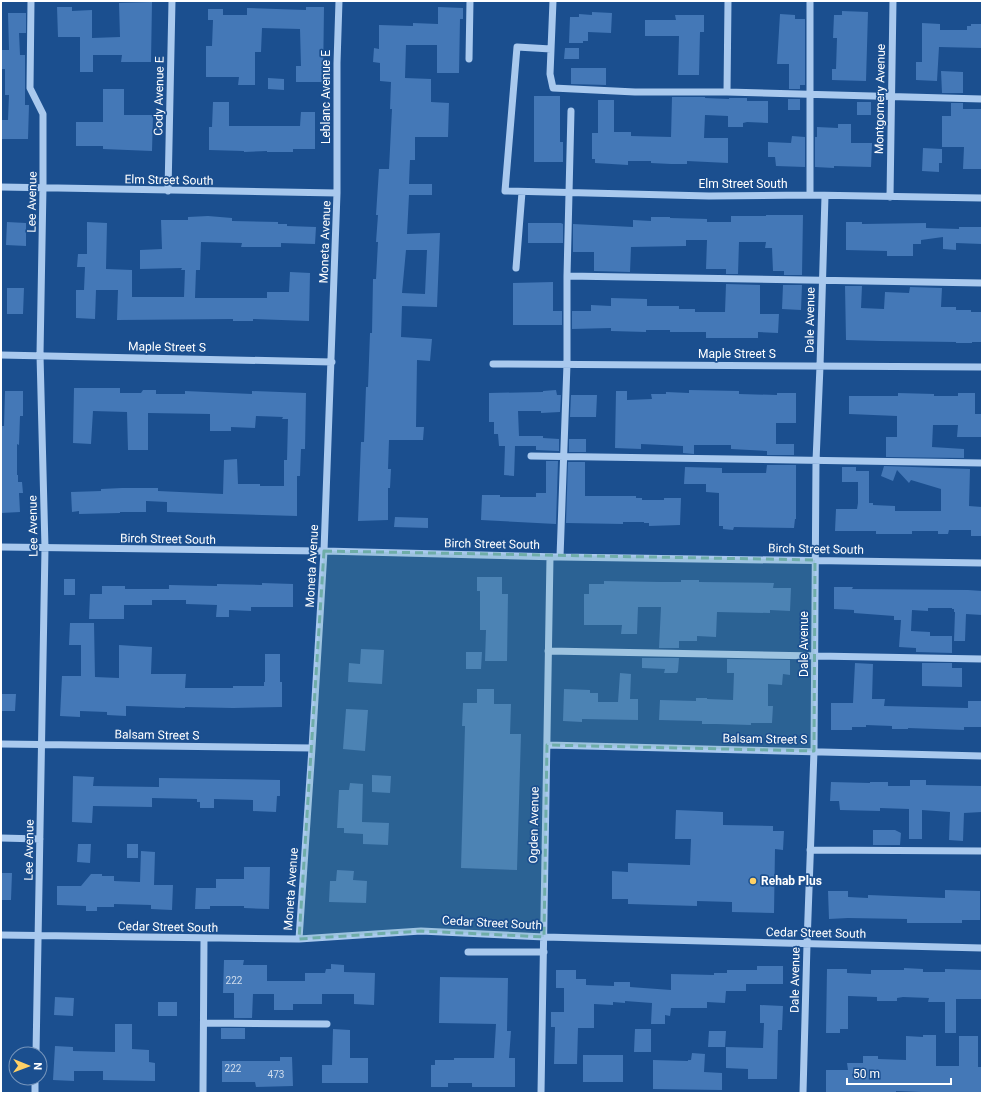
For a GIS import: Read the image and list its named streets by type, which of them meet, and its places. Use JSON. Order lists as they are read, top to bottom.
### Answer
{
  "streets": {
    "street": [
      "Cody Avenue E",
      "Leblanc Avenue E",
      "Montgomery Avenue",
      "Elm Street South",
      "Lee Avenue",
      "Moneta Avenue",
      "Dale Avenue",
      "Maple Street S",
      "Birch Street South",
      "Balsam Street S",
      "Ogden Avenue",
      "Cedar Street South"
    ]
  },
  "crossings": [
    ["Cody Avenue E", "Elm Street South"],
    ["Leblanc Avenue E", "Elm Street South"],
    ["Leblanc Avenue E", "Moneta Avenue"],
    ["Montgomery Avenue", "Elm Street South"],
    ["Elm Street South", "Lee Avenue"],
    ["Elm Street South", "Moneta Avenue"],
    ["Elm Street South", "Dale Avenue"],
    ["Lee Avenue", "Maple Street S"],
    ["Lee Avenue", "Birch Street South"],
    ["Lee Avenue", "Balsam Street S"],
    ["Lee Avenue", "Cedar Street South"],
    ["Moneta Avenue", "Maple Street S"],
    ["Moneta Avenue", "Birch Street South"],
    ["Moneta Avenue", "Balsam Street S"],
    ["Moneta Avenue", "Cedar Street South"],
    ["Dale Avenue", "Maple Street S"],
    ["Dale Avenue", "Birch Street South"],
    ["Dale Avenue", "Balsam Street S"],
    ["Dale Avenue", "Cedar Street South"],
    ["Birch Street South", "Ogden Avenue"],
    ["Balsam Street S", "Ogden Avenue"],
    ["Ogden Avenue", "Cedar Street South"]
  ],
  "places": ["Rehab Plus"],
  "house_numbers": ["222", "222", "473"],
  "scale_bar": "50 m",
  "north": "right"
}
